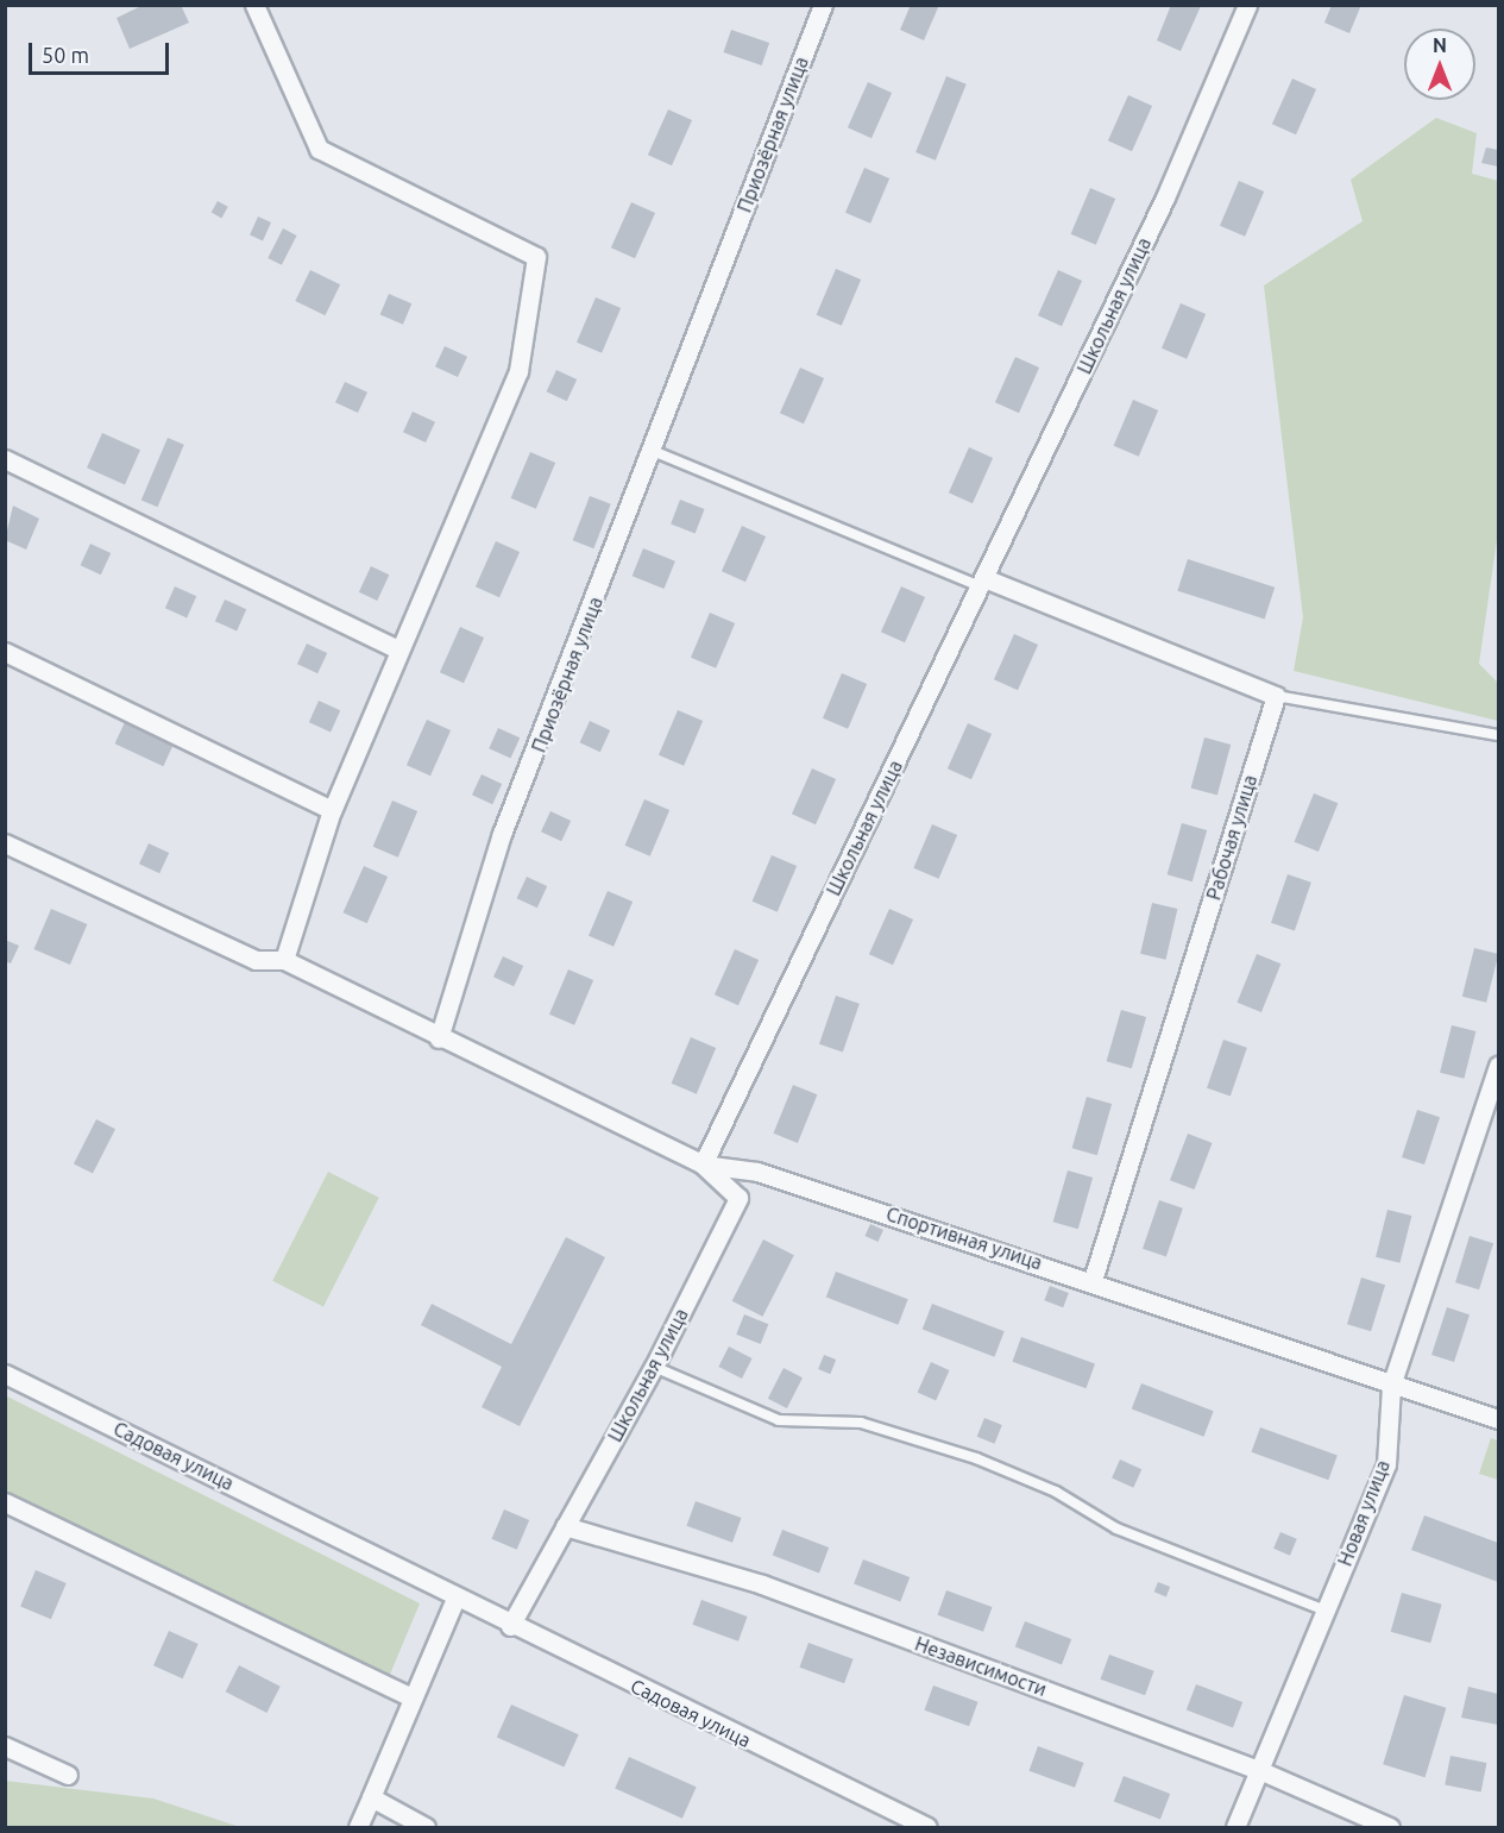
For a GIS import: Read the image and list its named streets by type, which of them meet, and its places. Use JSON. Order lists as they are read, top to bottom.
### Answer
{
  "streets": {
    "street": [
      "Приозёрная улица",
      "Школьная улица",
      "Рабочая улица",
      "Спортивная улица",
      "Садовая улица",
      "Новая улица",
      "Независимости"
    ]
  },
  "crossings": [
    ["Приозёрная улица", "Спортивная улица"],
    ["Школьная улица", "Спортивная улица"],
    ["Школьная улица", "Садовая улица"],
    ["Школьная улица", "Независимости"],
    ["Рабочая улица", "Спортивная улица"],
    ["Спортивная улица", "Новая улица"],
    ["Новая улица", "Независимости"]
  ],
  "scale_bar": "50 m",
  "north": "top"
}
